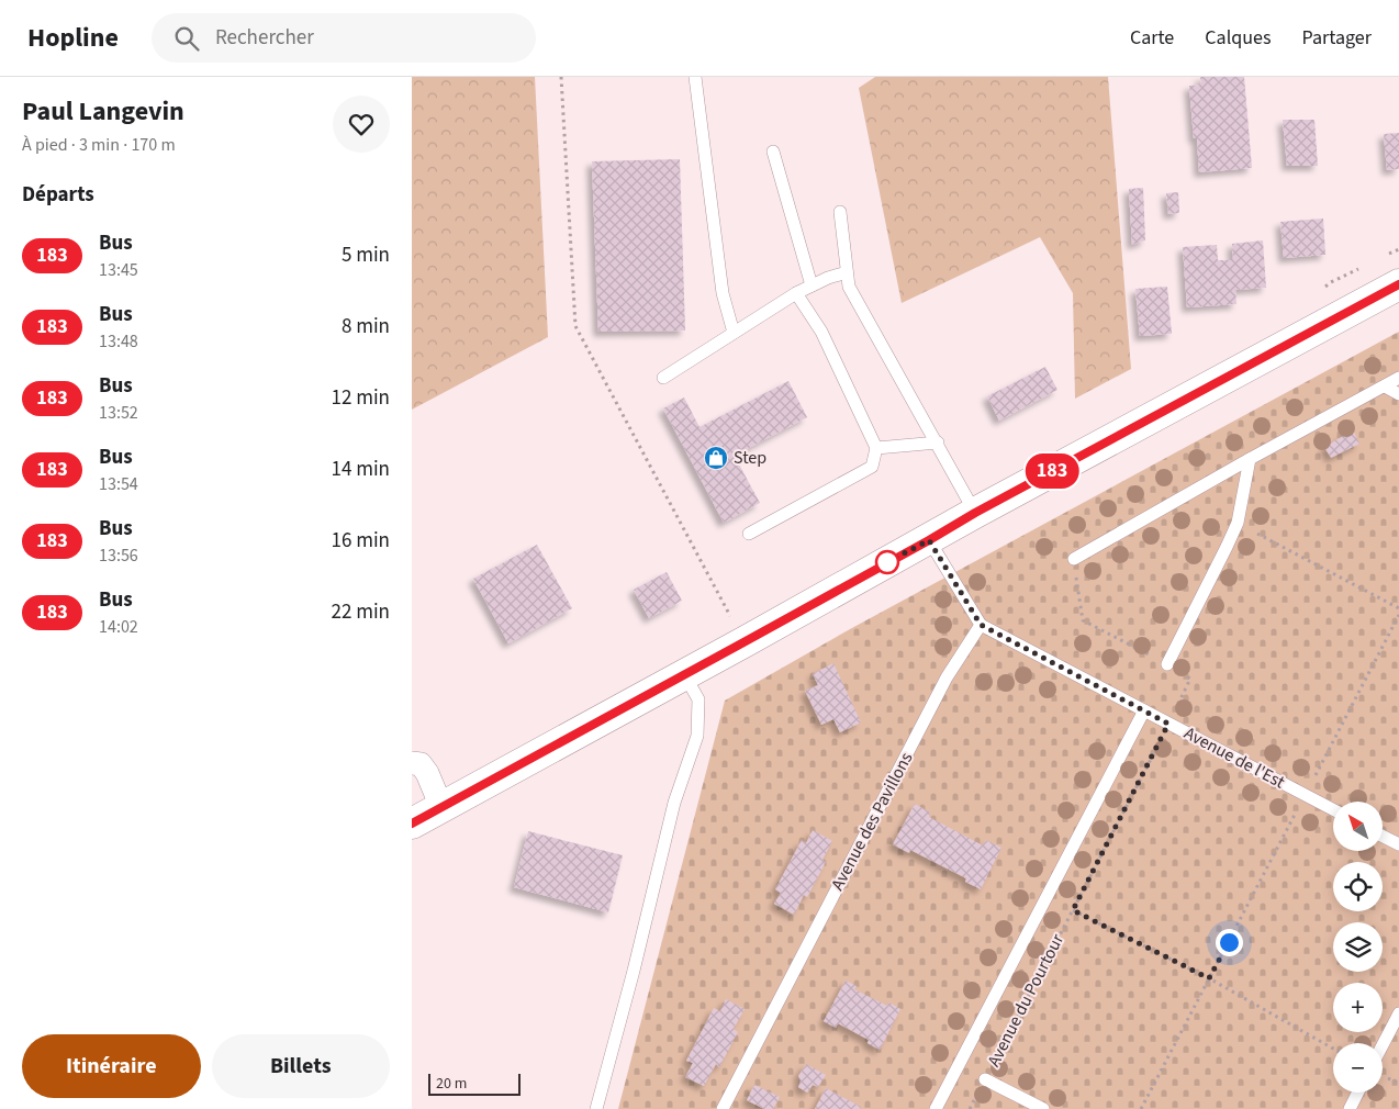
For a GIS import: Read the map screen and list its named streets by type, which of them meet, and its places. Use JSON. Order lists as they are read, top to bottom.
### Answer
{
  "streets": {
    "lane": ["Avenue de l'Est", "Avenue des Pavillons", "Avenue du Pourtour"]
  },
  "crossings": [
    ["Avenue de l'Est", "Avenue des Pavillons"],
    ["Avenue de l'Est", "Avenue du Pourtour"]
  ],
  "places": {
    "shop": ["Step"]
  },
  "lines": ["bus line 183"],
  "scale_bar": "20 m",
  "north": "top left",
  "page": {
    "header": "Hopline",
    "search": "Rechercher",
    "nav": ["Carte", "Calques", "Partager"],
    "heading": [
      ["Paul Langevin", "À pied · 3 min · 170 m"],
      "Départs"
    ],
    "on_map": "183",
    "list": [
      {
        "mark": "183",
        "name": "Bus",
        "note": "13:45",
        "value": "5 min"
      },
      {
        "mark": "183",
        "name": "Bus",
        "note": "13:48",
        "value": "8 min"
      },
      {
        "mark": "183",
        "name": "Bus",
        "note": "13:52",
        "value": "12 min"
      },
      {
        "mark": "183",
        "name": "Bus",
        "note": "13:54",
        "value": "14 min"
      },
      {
        "mark": "183",
        "name": "Bus",
        "note": "13:56",
        "value": "16 min"
      },
      {
        "mark": "183",
        "name": "Bus",
        "note": "14:02",
        "value": "22 min"
      }
    ],
    "map_buttons": ["+", "−"],
    "buttons": ["Itinéraire", "Billets"],
    "scale": "20 m"
  }
}
